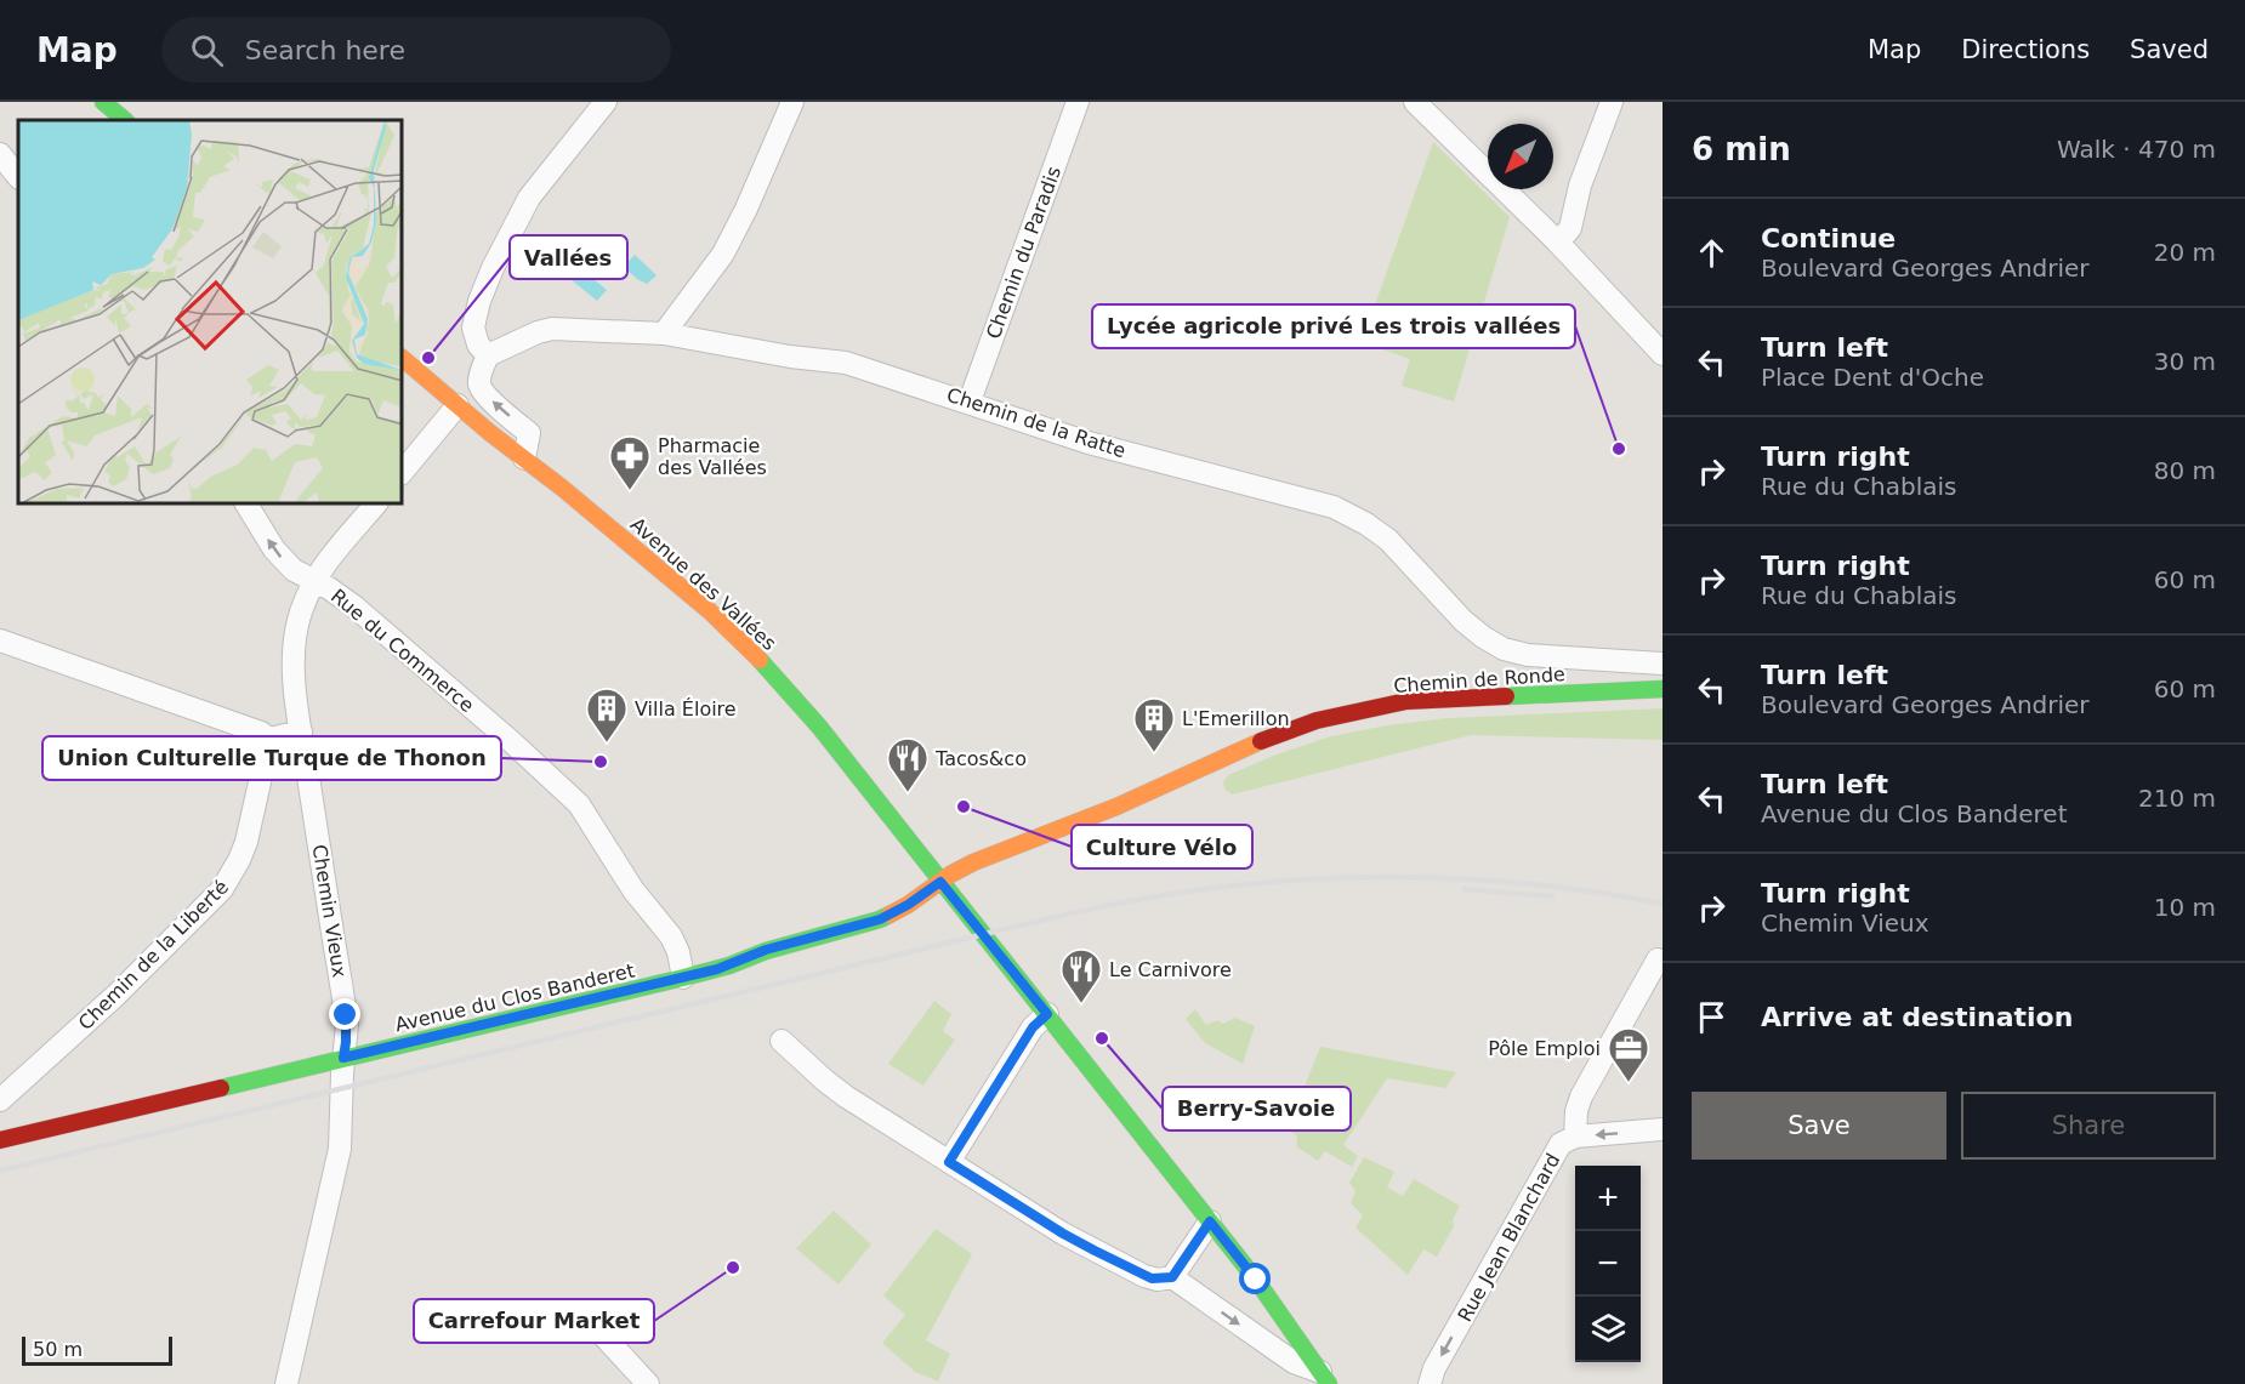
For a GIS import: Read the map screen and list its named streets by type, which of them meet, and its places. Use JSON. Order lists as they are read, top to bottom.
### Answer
{
  "streets": {
    "main road": ["Avenue des Vallées", "Chemin de Ronde", "Avenue du Clos Banderet"],
    "street": [
      "Chemin du Paradis",
      "Chemin de la Ratte",
      "Rue du Commerce",
      "Chemin Vieux",
      "Chemin de la Liberté",
      "Rue Jean Blanchard"
    ]
  },
  "crossings": [
    ["Chemin du Paradis", "Chemin de la Ratte"],
    ["Avenue des Vallées", "Chemin de Ronde"],
    ["Avenue des Vallées", "Avenue du Clos Banderet"],
    ["Rue du Commerce", "Chemin Vieux"],
    ["Rue du Commerce", "Avenue du Clos Banderet"],
    ["Chemin de Ronde", "Avenue du Clos Banderet"],
    ["Chemin Vieux", "Avenue du Clos Banderet"]
  ],
  "places": {
    "other": [
      "Vallées",
      "Lycée agricole privé Les trois vallées",
      "Union Culturelle Turque de Thonon",
      "Culture Vélo",
      "Berry-Savoie",
      "Carrefour Market"
    ],
    "pharmacy": ["Pharmacie des Vallées"],
    "building": ["Villa Éloire", "L'Emerillon"],
    "restaurant": ["Tacos&co", "Le Carnivore"],
    "office": ["Pôle Emploi"]
  },
  "scale_bar": "50 m",
  "north": "bottom left",
  "page": {
    "header": "Map",
    "search": "Search here",
    "nav": ["Map", "Directions", "Saved"],
    "heading": ["6 min", "Walk · 470 m"],
    "list": [
      ["Continue", "Boulevard Georges Andrier", "20 m"],
      ["Turn left", "Place Dent d'Oche", "30 m"],
      ["Turn right", "Rue du Chablais", "80 m"],
      ["Turn right", "Rue du Chablais", "60 m"],
      ["Turn left", "Boulevard Georges Andrier", "60 m"],
      ["Turn left", "Avenue du Clos Banderet", "210 m"],
      ["Turn right", "Chemin Vieux", "10 m"],
      "Arrive at destination"
    ],
    "buttons": ["Save", "Share"],
    "map_buttons": ["+", "−"],
    "scale": "50 m"
  }
}
